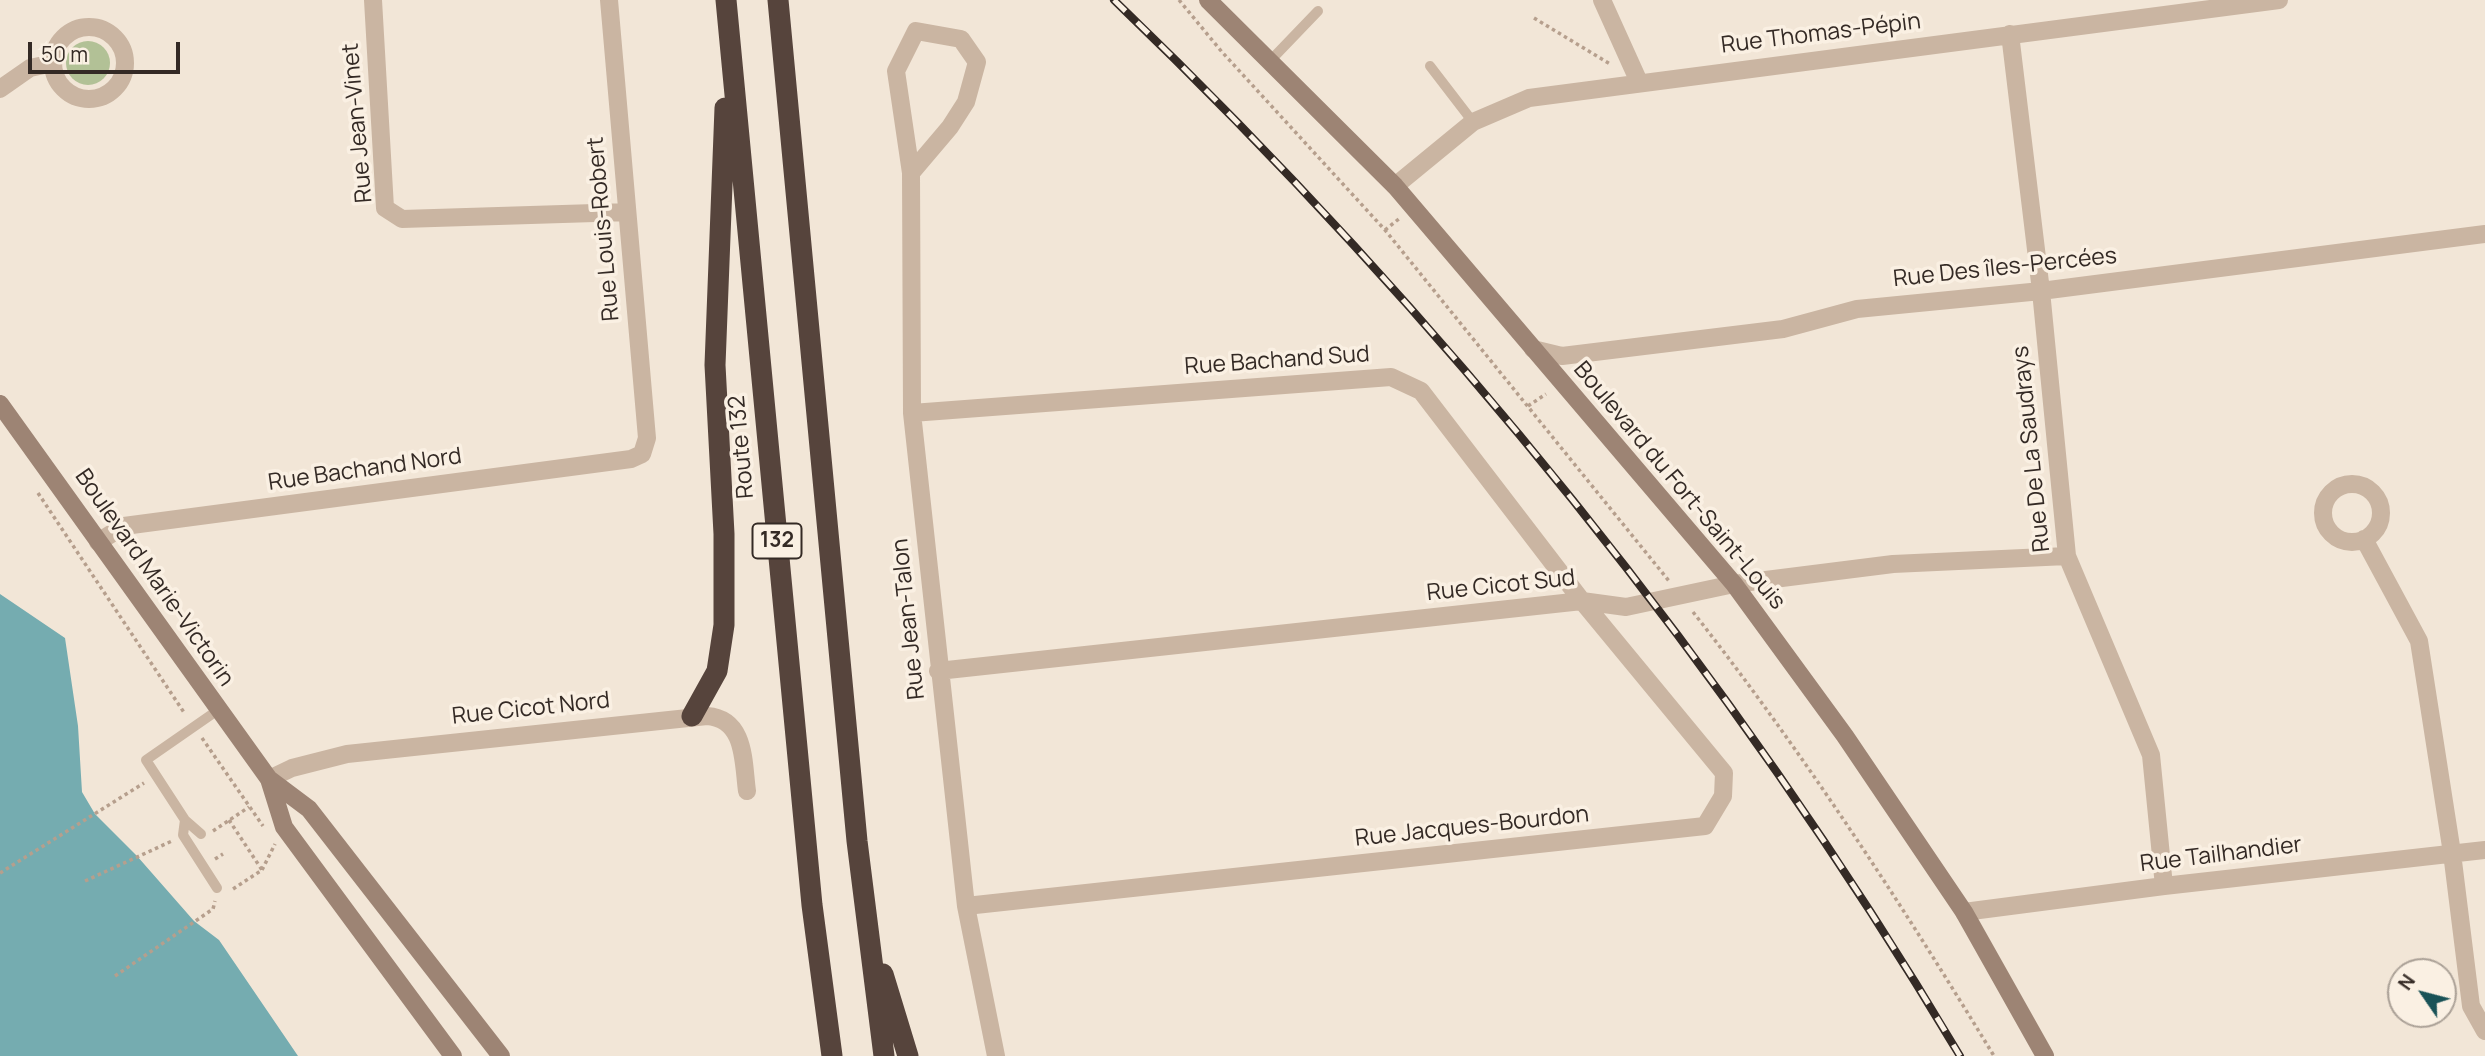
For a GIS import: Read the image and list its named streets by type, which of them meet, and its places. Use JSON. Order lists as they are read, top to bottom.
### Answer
{
  "streets": {
    "highway": ["Route 132", "132"],
    "street": [
      "Rue Thomas-Pépin",
      "Rue Jean-Vinet",
      "Rue Louis-Robert",
      "Rue Des îles-Percées",
      "Rue Bachand Sud",
      "Rue De La Saudrays",
      "Rue Bachand Nord",
      "Boulevard du Fort-Saint-Louis",
      "Boulevard Marie-Victorin",
      "Rue Cicot Sud",
      "Rue Jean-Talon",
      "Rue Cicot Nord",
      "Rue Jacques-Bourdon",
      "Rue Tailhandier"
    ]
  },
  "crossings": [
    ["Rue Thomas-Pépin", "Rue De La Saudrays"],
    ["Rue Thomas-Pépin", "Boulevard du Fort-Saint-Louis"],
    ["Rue Jean-Vinet", "Rue Louis-Robert"],
    ["Rue Louis-Robert", "Rue Bachand Nord"],
    ["Rue Des îles-Percées", "Rue De La Saudrays"],
    ["Rue Des îles-Percées", "Boulevard du Fort-Saint-Louis"],
    ["Rue Bachand Sud", "Rue Cicot Sud"],
    ["Rue Bachand Sud", "Rue Jean-Talon"],
    ["Rue Bachand Sud", "Rue Jacques-Bourdon"],
    ["Rue De La Saudrays", "Rue Cicot Sud"],
    ["Rue De La Saudrays", "Rue Tailhandier"],
    ["Rue Bachand Nord", "Boulevard Marie-Victorin"],
    ["Boulevard du Fort-Saint-Louis", "Rue Cicot Sud"],
    ["Boulevard du Fort-Saint-Louis", "Rue Tailhandier"],
    ["Boulevard Marie-Victorin", "Rue Cicot Nord"],
    ["Rue Cicot Sud", "Rue Jean-Talon"],
    ["Rue Cicot Sud", "Rue Jacques-Bourdon"],
    ["Rue Jean-Talon", "Rue Jacques-Bourdon"]
  ],
  "scale_bar": "50 m",
  "north": "top left"
}
